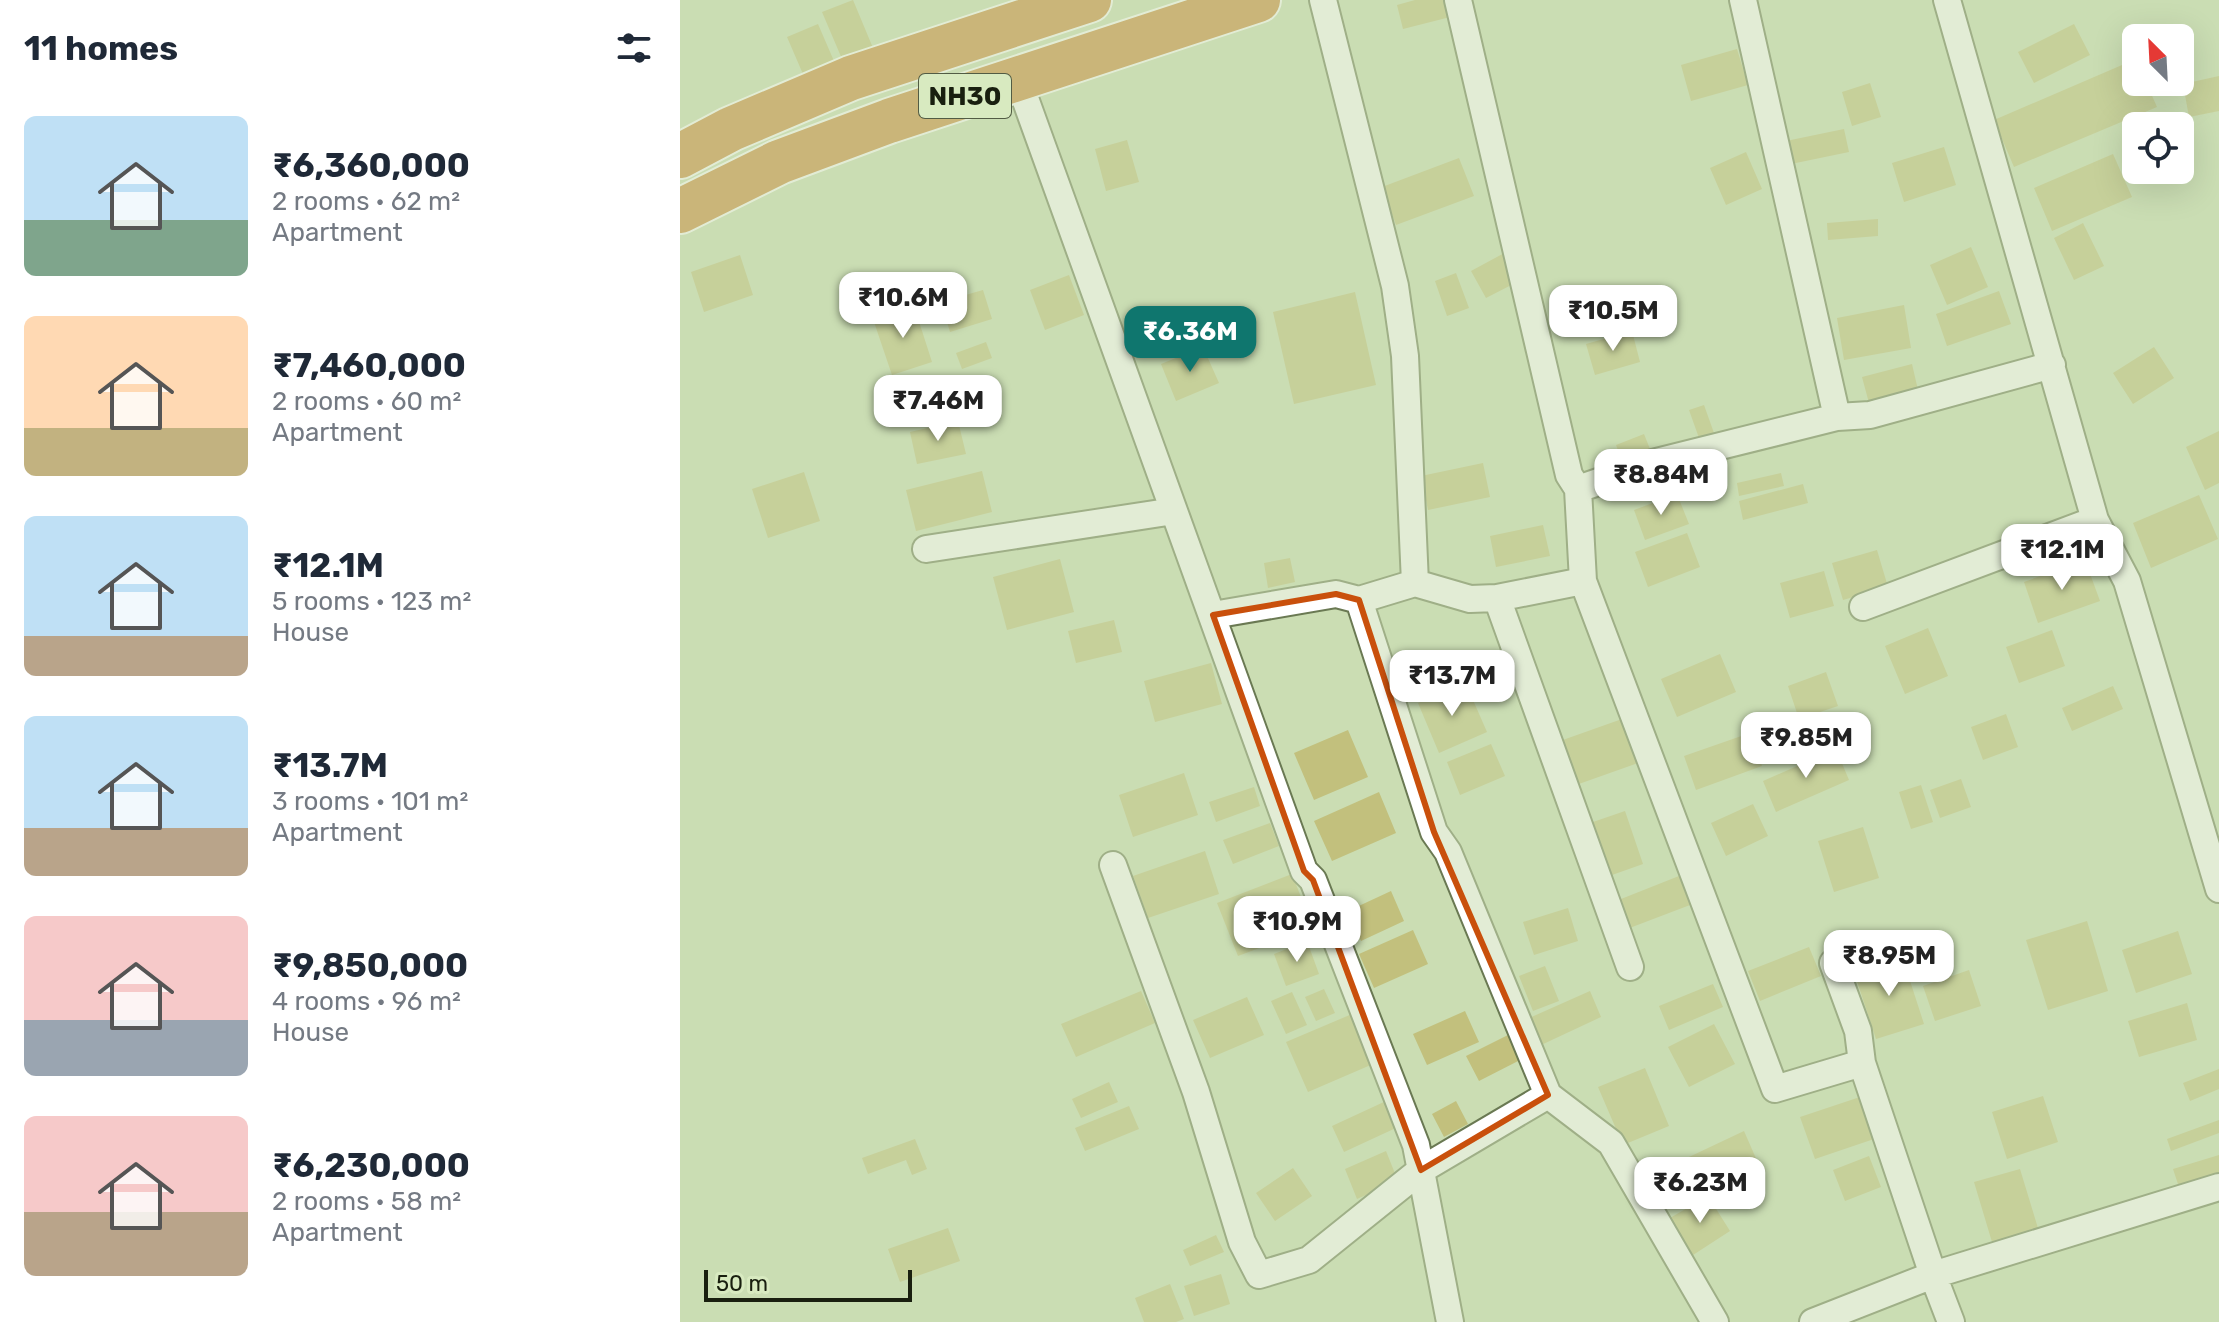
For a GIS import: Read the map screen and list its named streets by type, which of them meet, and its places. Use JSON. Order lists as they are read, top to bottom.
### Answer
{
  "streets": {
    "highway": ["NH30"]
  },
  "scale_bar": "50 m",
  "north": "top left",
  "page": {
    "heading": "11 homes",
    "list": [
      {
        "name": "₹6,360,000",
        "note": "2 rooms · 62 m² · Apartment"
      },
      {
        "name": "₹7,460,000",
        "note": "2 rooms · 60 m² · Apartment"
      },
      {
        "name": "₹12.1M",
        "note": "5 rooms · 123 m² · House"
      },
      {
        "name": "₹13.7M",
        "note": "3 rooms · 101 m² · Apartment"
      },
      {
        "name": "₹9,850,000",
        "note": "4 rooms · 96 m² · House"
      },
      {
        "name": "₹6,230,000",
        "note": "2 rooms · 58 m² · Apartment"
      }
    ],
    "price": [
      "₹10.6M",
      "₹10.5M",
      "₹6.36M",
      "₹7.46M",
      "₹8.84M",
      "₹12.1M",
      "₹13.7M",
      "₹9.85M",
      "₹10.9M",
      "₹8.95M",
      "₹6.23M"
    ],
    "scale": "50 m"
  }
}
